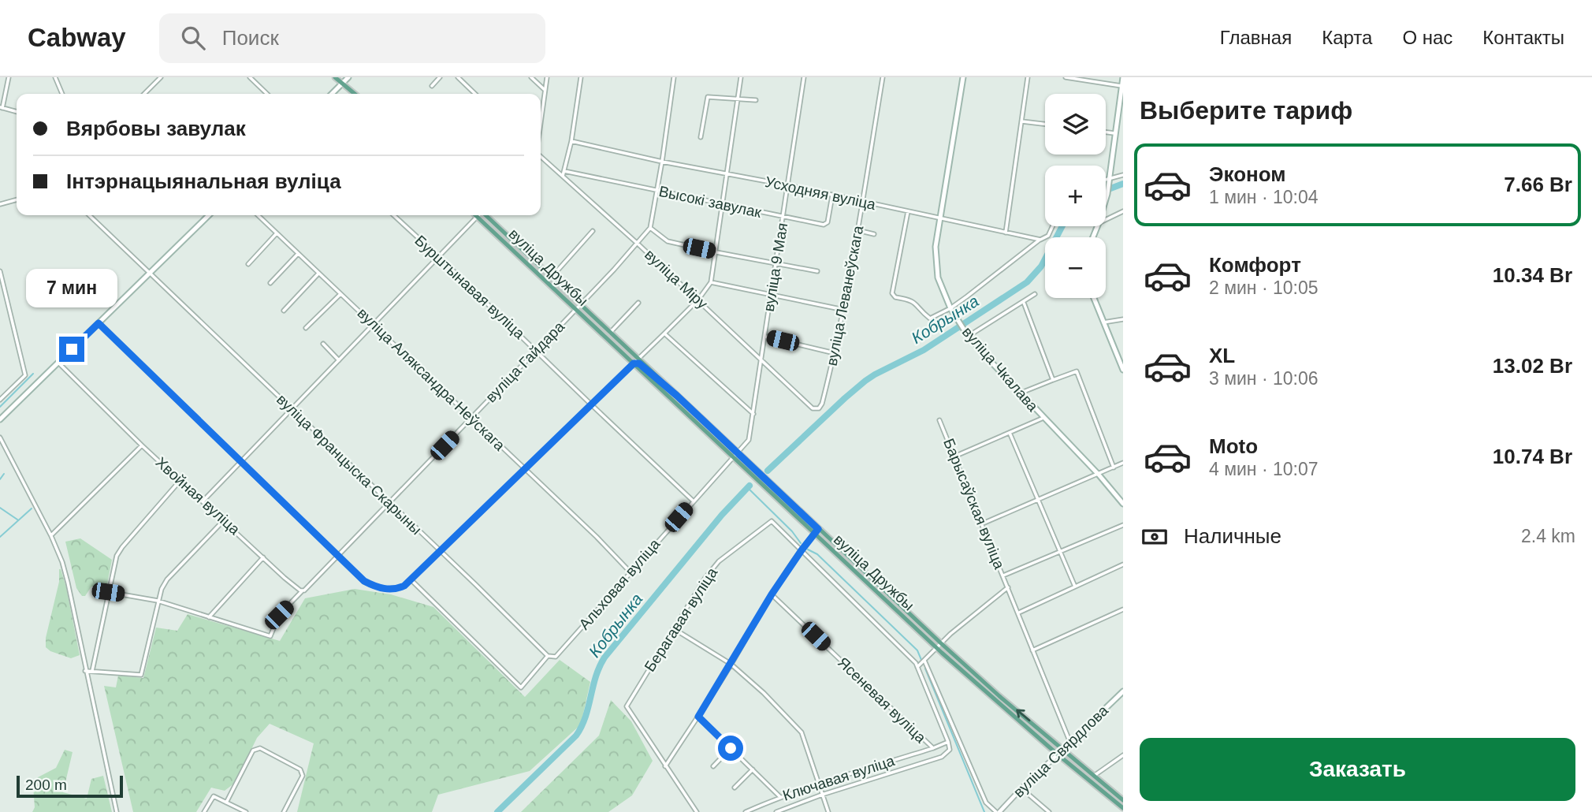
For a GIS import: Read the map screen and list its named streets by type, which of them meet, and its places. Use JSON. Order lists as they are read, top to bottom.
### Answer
{
  "streets": {
    "main road": ["вуліца Дружбы", "вуліца Чкалава", "вуліца Свярдлова"],
    "street": [
      "Усходняя вуліца",
      "Высокі завулак",
      "вуліца 9 Мая",
      "вуліца Міру",
      "Бурштынавая вуліца",
      "вуліца Леванеўскага",
      "вуліца Гайдара",
      "вуліца Аляксандра Неўскага",
      "вуліца Францыска Скарыны",
      "Хвойная вуліца",
      "Барысаўская вуліца",
      "Альховая вуліца",
      "Берагавая вуліца",
      "Ясеневая вуліца",
      "Ключавая вуліца"
    ]
  },
  "crossings": [
    ["Усходняя вуліца", "Высокі завулак"],
    ["Усходняя вуліца", "вуліца 9 Мая"],
    ["Усходняя вуліца", "вуліца Леванеўскага"],
    ["Усходняя вуліца", "вуліца Гайдара"],
    ["Усходняя вуліца", "вуліца Чкалава"],
    ["Высокі завулак", "вуліца 9 Мая"],
    ["Высокі завулак", "вуліца Гайдара"],
    ["вуліца Дружбы", "вуліца 9 Мая"],
    ["вуліца Дружбы", "вуліца Гайдара"],
    ["вуліца Дружбы", "Барысаўская вуліца"],
    ["вуліца Дружбы", "Альховая вуліца"],
    ["вуліца Дружбы", "вуліца Свярдлова"],
    ["вуліца 9 Мая", "вуліца Міру"],
    ["вуліца Міру", "вуліца Леванеўскага"],
    ["вуліца Міру", "вуліца Гайдара"],
    ["Бурштынавая вуліца", "вуліца Гайдара"],
    ["Бурштынавая вуліца", "Альховая вуліца"],
    ["вуліца Гайдара", "вуліца Аляксандра Неўскага"],
    ["вуліца Гайдара", "вуліца Францыска Скарыны"],
    ["вуліца Аляксандра Неўскага", "Альховая вуліца"],
    ["вуліца Францыска Скарыны", "Альховая вуліца"],
    ["Барысаўская вуліца", "вуліца Свярдлова"],
    ["Ясеневая вуліца", "Ключавая вуліца"]
  ],
  "water": ["Кобрынка"],
  "scale_bar": "200 m",
  "page": {
    "header": "Cabway",
    "search": "Поиск",
    "nav": [
      "Главная",
      "Карта",
      "О нас",
      "Контакты"
    ],
    "heading": "Выберите тариф",
    "map_buttons": ["+", "−"],
    "banner": ["Вярбовы завулак", "Інтэрнацыянальная вуліца"],
    "list": [
      {
        "name": "Эконом",
        "note": "1 мин · 10:04",
        "value": "7.66 Br"
      },
      {
        "name": "Комфорт",
        "note": "2 мин · 10:05",
        "value": "10.34 Br"
      },
      {
        "name": "XL",
        "note": "3 мин · 10:06",
        "value": "13.02 Br"
      },
      {
        "name": "Moto",
        "note": "4 мин · 10:07",
        "value": "10.74 Br"
      }
    ],
    "bubble": "7 мин",
    "pay": ["Наличные", "2.4 km"],
    "buttons": "Заказать",
    "scale": "200 m"
  }
}
